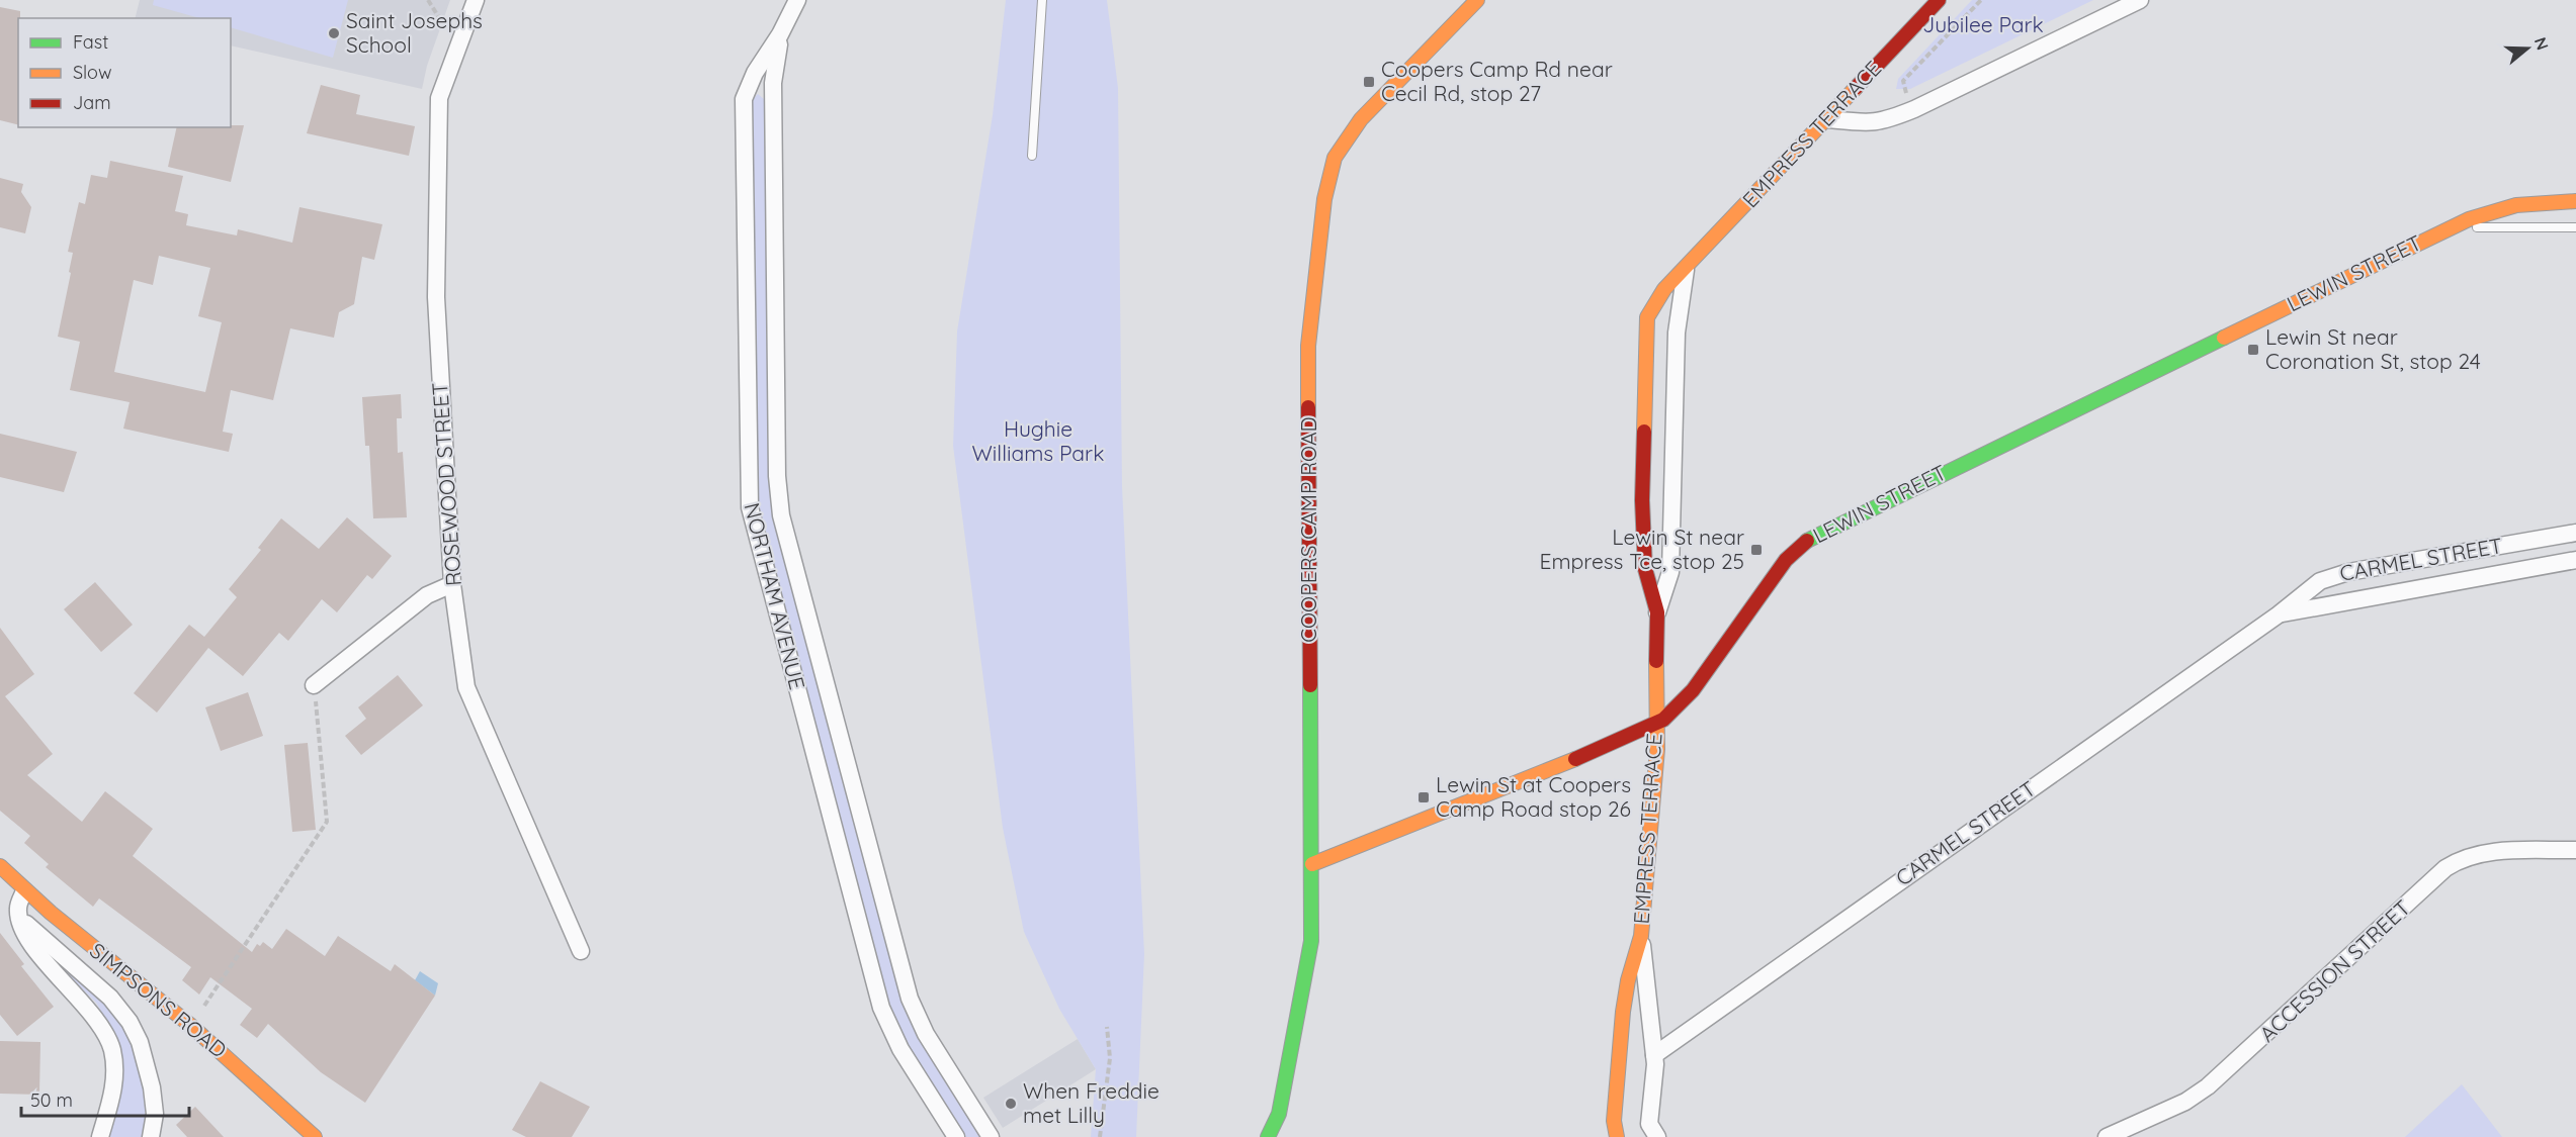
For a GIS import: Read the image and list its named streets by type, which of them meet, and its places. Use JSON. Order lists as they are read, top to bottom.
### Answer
{
  "streets": {
    "street": [
      "EMPRESS TERRACE",
      "LEWIN STREET",
      "ROSEWOOD STREET",
      "COOPERS CAMP ROAD",
      "CARMEL STREET",
      "NORTHAM AVENUE",
      "ACCESSION STREET",
      "SIMPSONS ROAD"
    ]
  },
  "crossings": [
    ["EMPRESS TERRACE", "LEWIN STREET"],
    ["EMPRESS TERRACE", "CARMEL STREET"],
    ["LEWIN STREET", "COOPERS CAMP ROAD"]
  ],
  "parks": ["Jubilee Park", "Hughie Williams Park"],
  "places": {
    "other": ["Saint Josephs School", "When Freddie met Lilly"],
    "transit": [
      "Coopers Camp Rd near Cecil Rd, stop 27",
      "Lewin St near Coronation St, stop 24",
      "Lewin St near Empress Tce, stop 25",
      "Lewin St at Coopers Camp Road stop 26"
    ]
  },
  "legend": ["Fast", "Slow", "Jam"],
  "scale_bar": "50 m",
  "north": "right"
}
